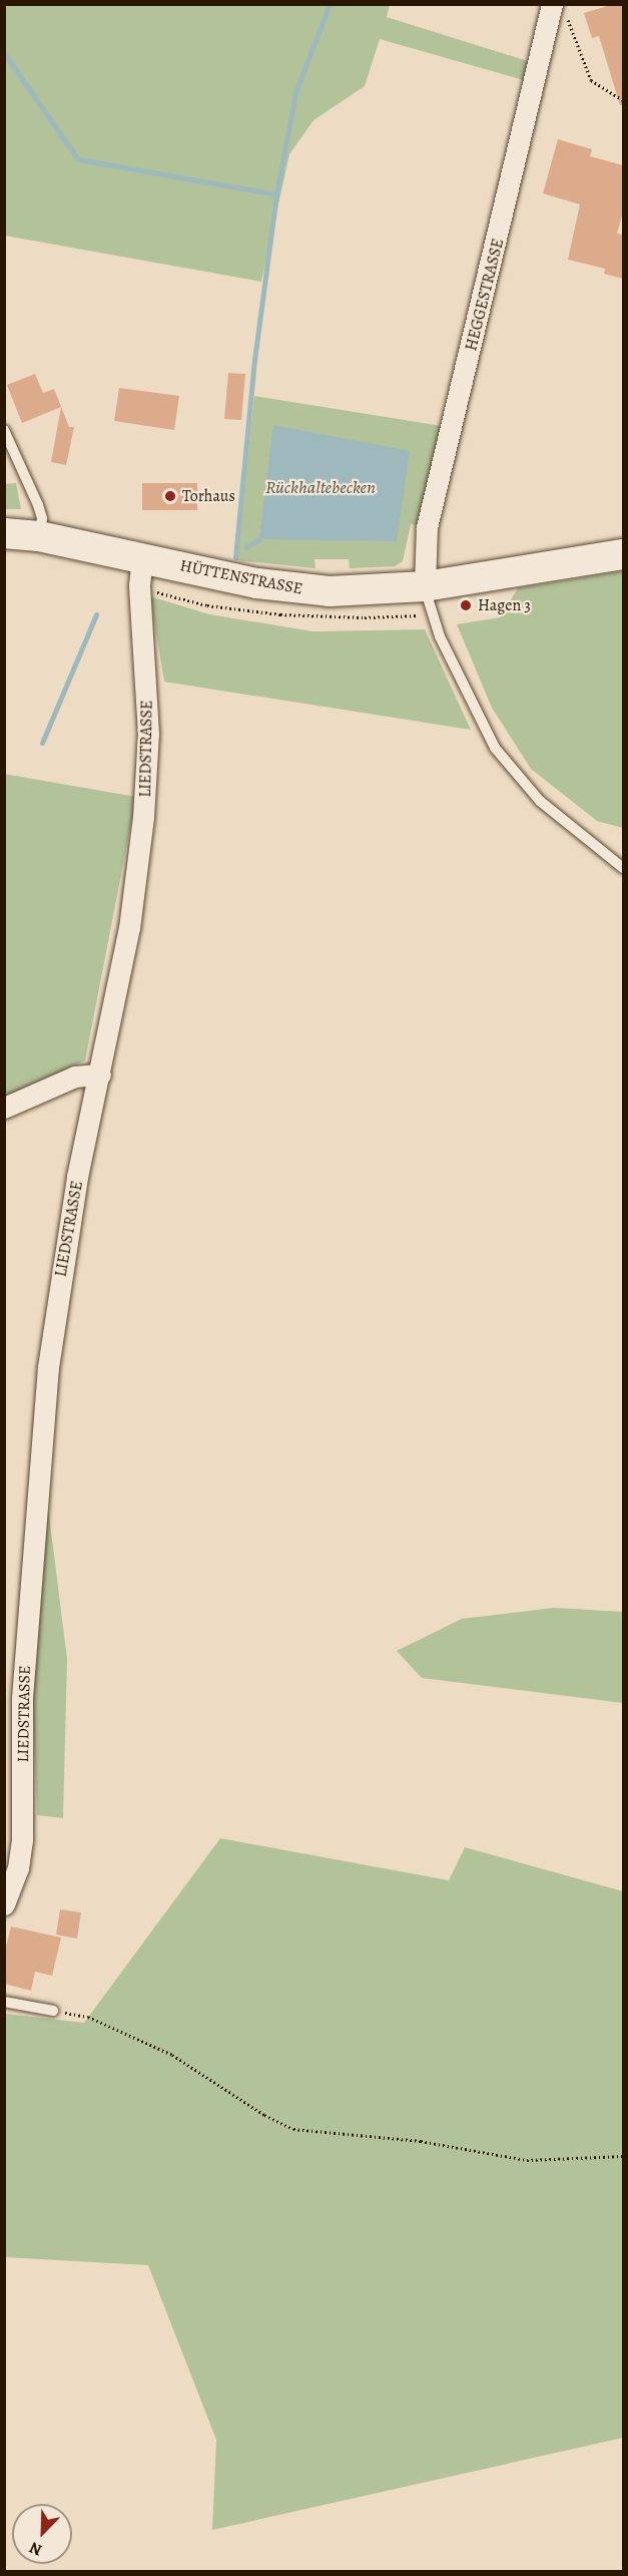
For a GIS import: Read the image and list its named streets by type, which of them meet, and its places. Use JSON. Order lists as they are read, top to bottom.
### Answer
{
  "streets": {
    "main road": ["HÜTTENSTRASSE"],
    "street": ["HEGGESTRASSE", "LIEDSTRASSE"]
  },
  "crossings": [
    ["HEGGESTRASSE", "HÜTTENSTRASSE"],
    ["HÜTTENSTRASSE", "LIEDSTRASSE"]
  ],
  "water": ["Rückhaltebecken"],
  "places": ["Torhaus", "Hagen 3"],
  "north": "bottom left"
}
